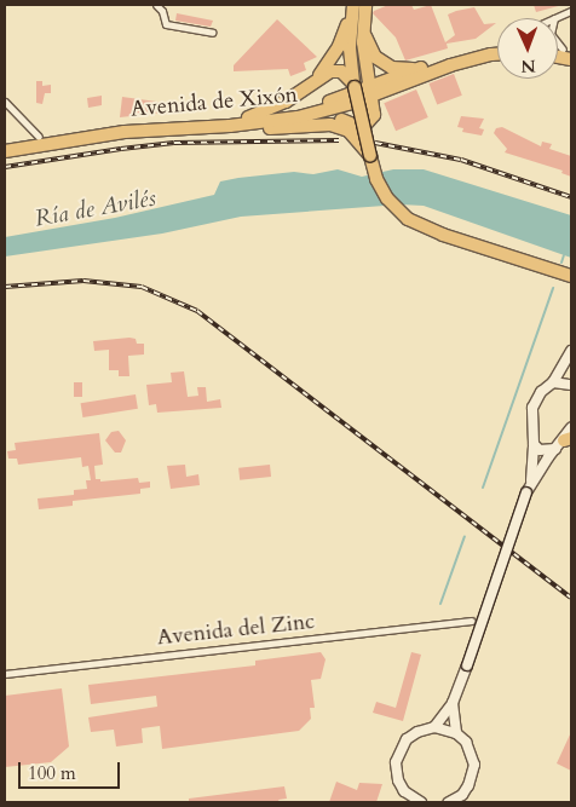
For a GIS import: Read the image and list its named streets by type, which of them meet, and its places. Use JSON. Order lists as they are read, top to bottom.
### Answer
{
  "streets": {
    "highway": ["Avenida de Xixón"],
    "street": ["Avenida del Zinc"]
  },
  "water": ["Ría de Avilés"],
  "scale_bar": "100 m",
  "north": "bottom"
}
